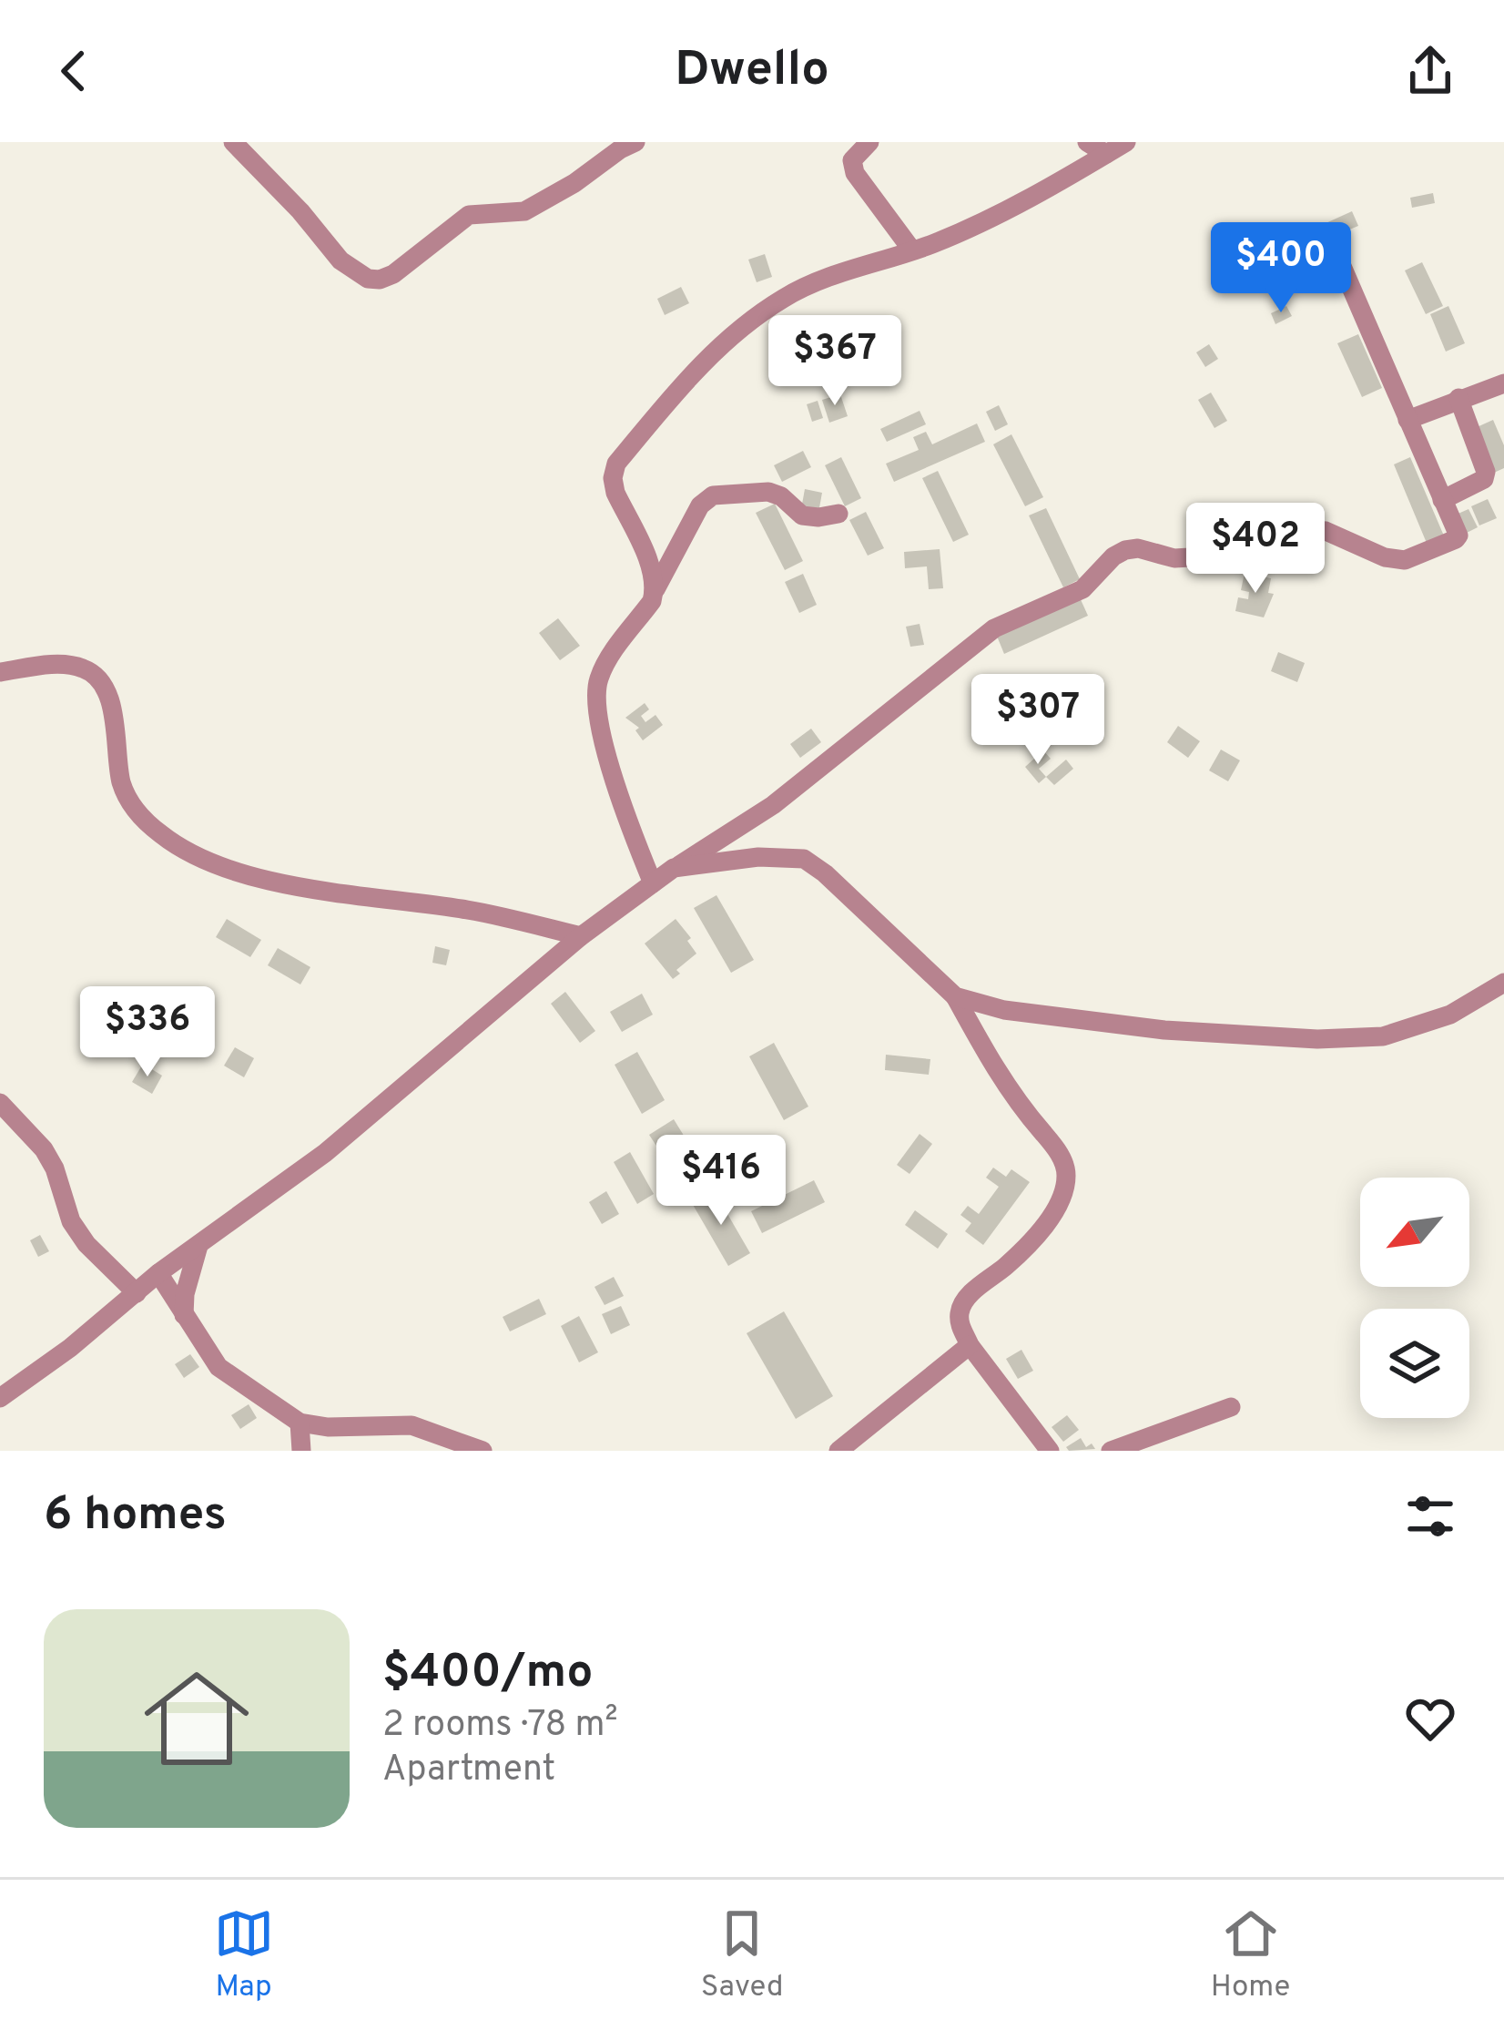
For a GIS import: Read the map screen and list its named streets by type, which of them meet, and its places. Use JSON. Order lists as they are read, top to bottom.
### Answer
{
  "north": "bottom left",
  "page": {
    "header": "Dwello",
    "price": [
      "$400",
      "$367",
      "$402",
      "$307",
      "$336",
      "$416"
    ],
    "heading": "6 homes",
    "list": [
      {
        "name": "$400/mo",
        "note": "2 rooms · 78 m² · Apartment"
      }
    ],
    "tabs": ["Map", "Saved", "Home"]
  }
}
